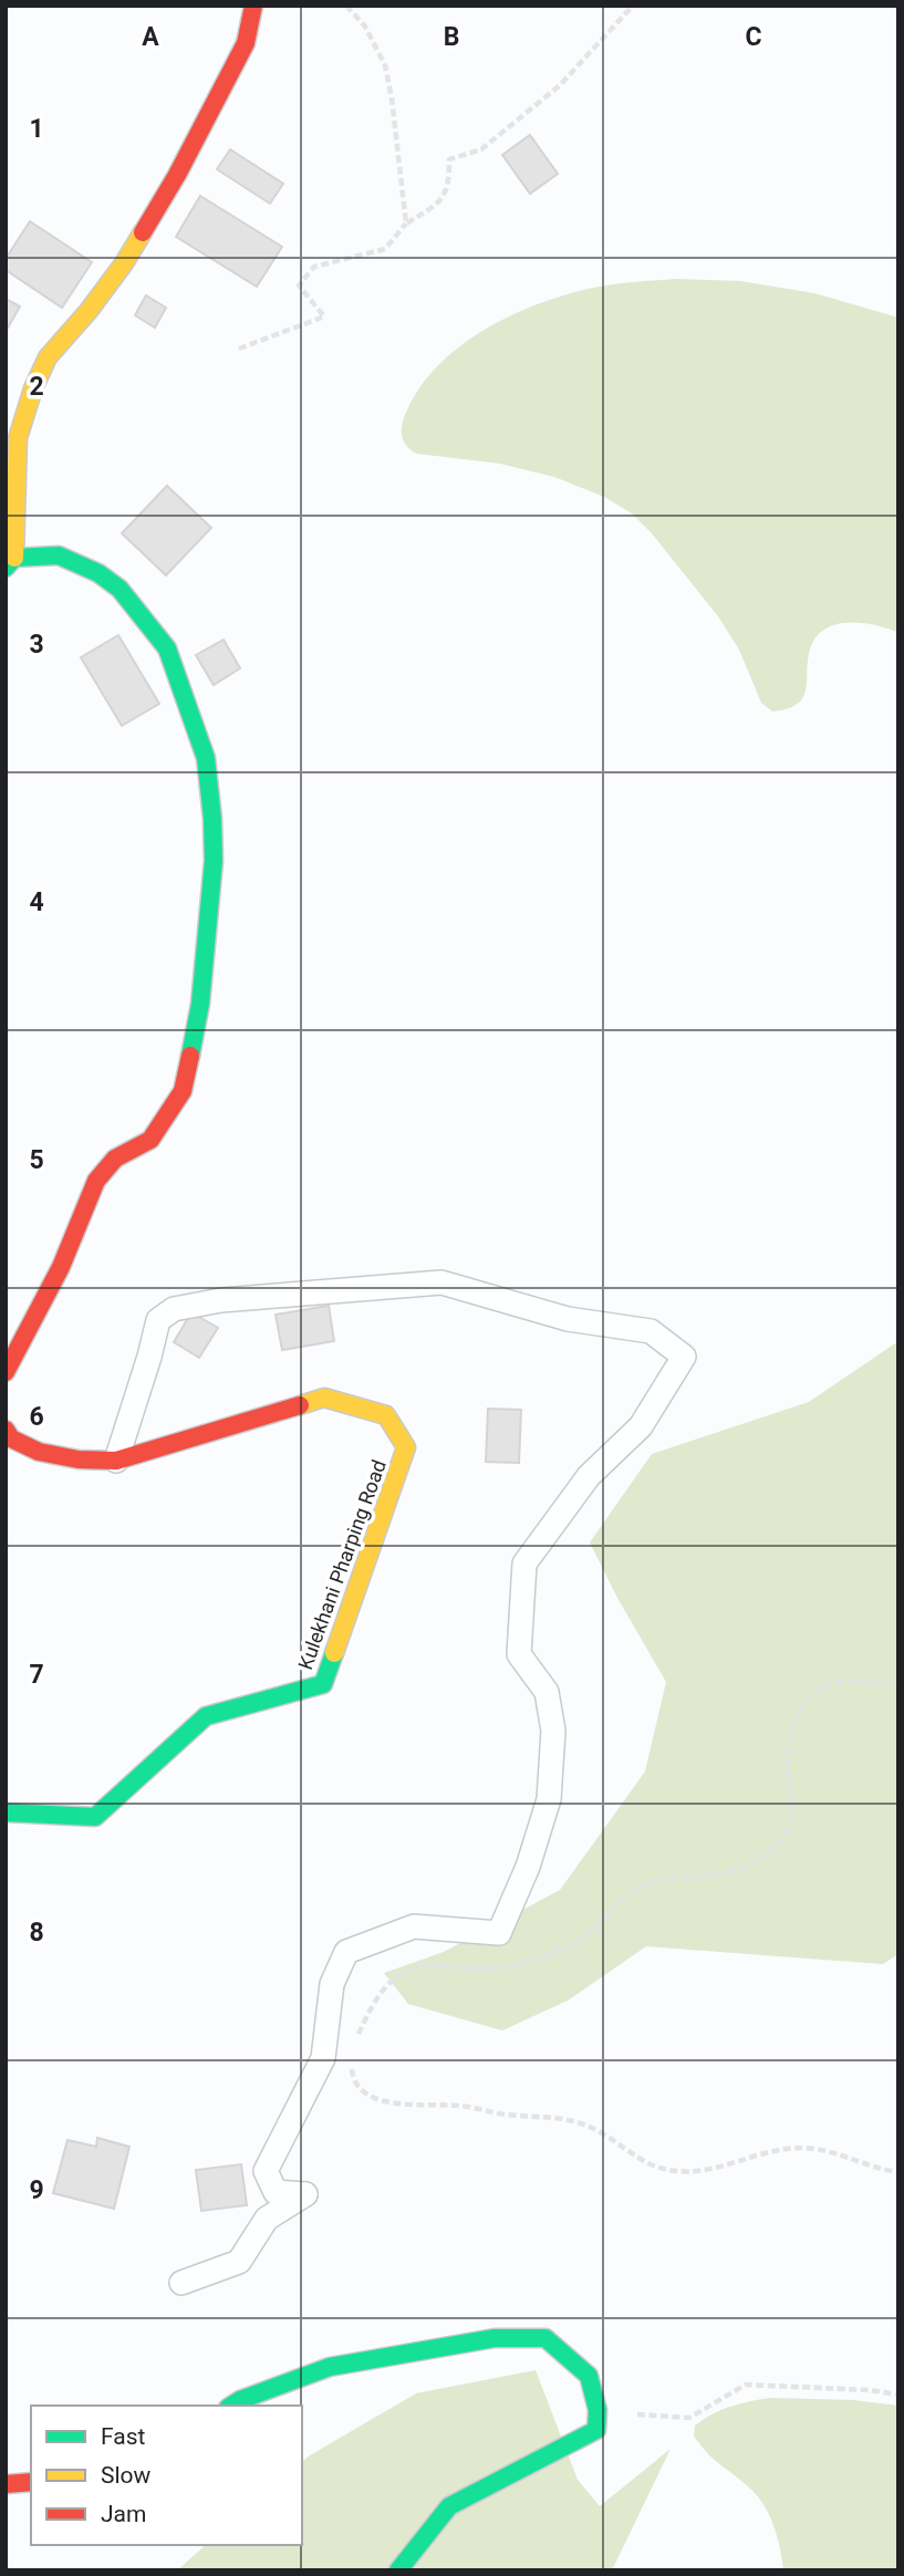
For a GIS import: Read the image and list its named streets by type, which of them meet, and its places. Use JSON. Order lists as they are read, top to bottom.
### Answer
{
  "streets": {
    "main road": ["Kulekhani Pharping Road"]
  },
  "legend": ["Fast", "Slow", "Jam"],
  "grid": {
    "columns": ["A", "B", "C"],
    "rows": [
      "1",
      "2",
      "3",
      "4",
      "5",
      "6",
      "7",
      "8",
      "9"
    ]
  }
}
